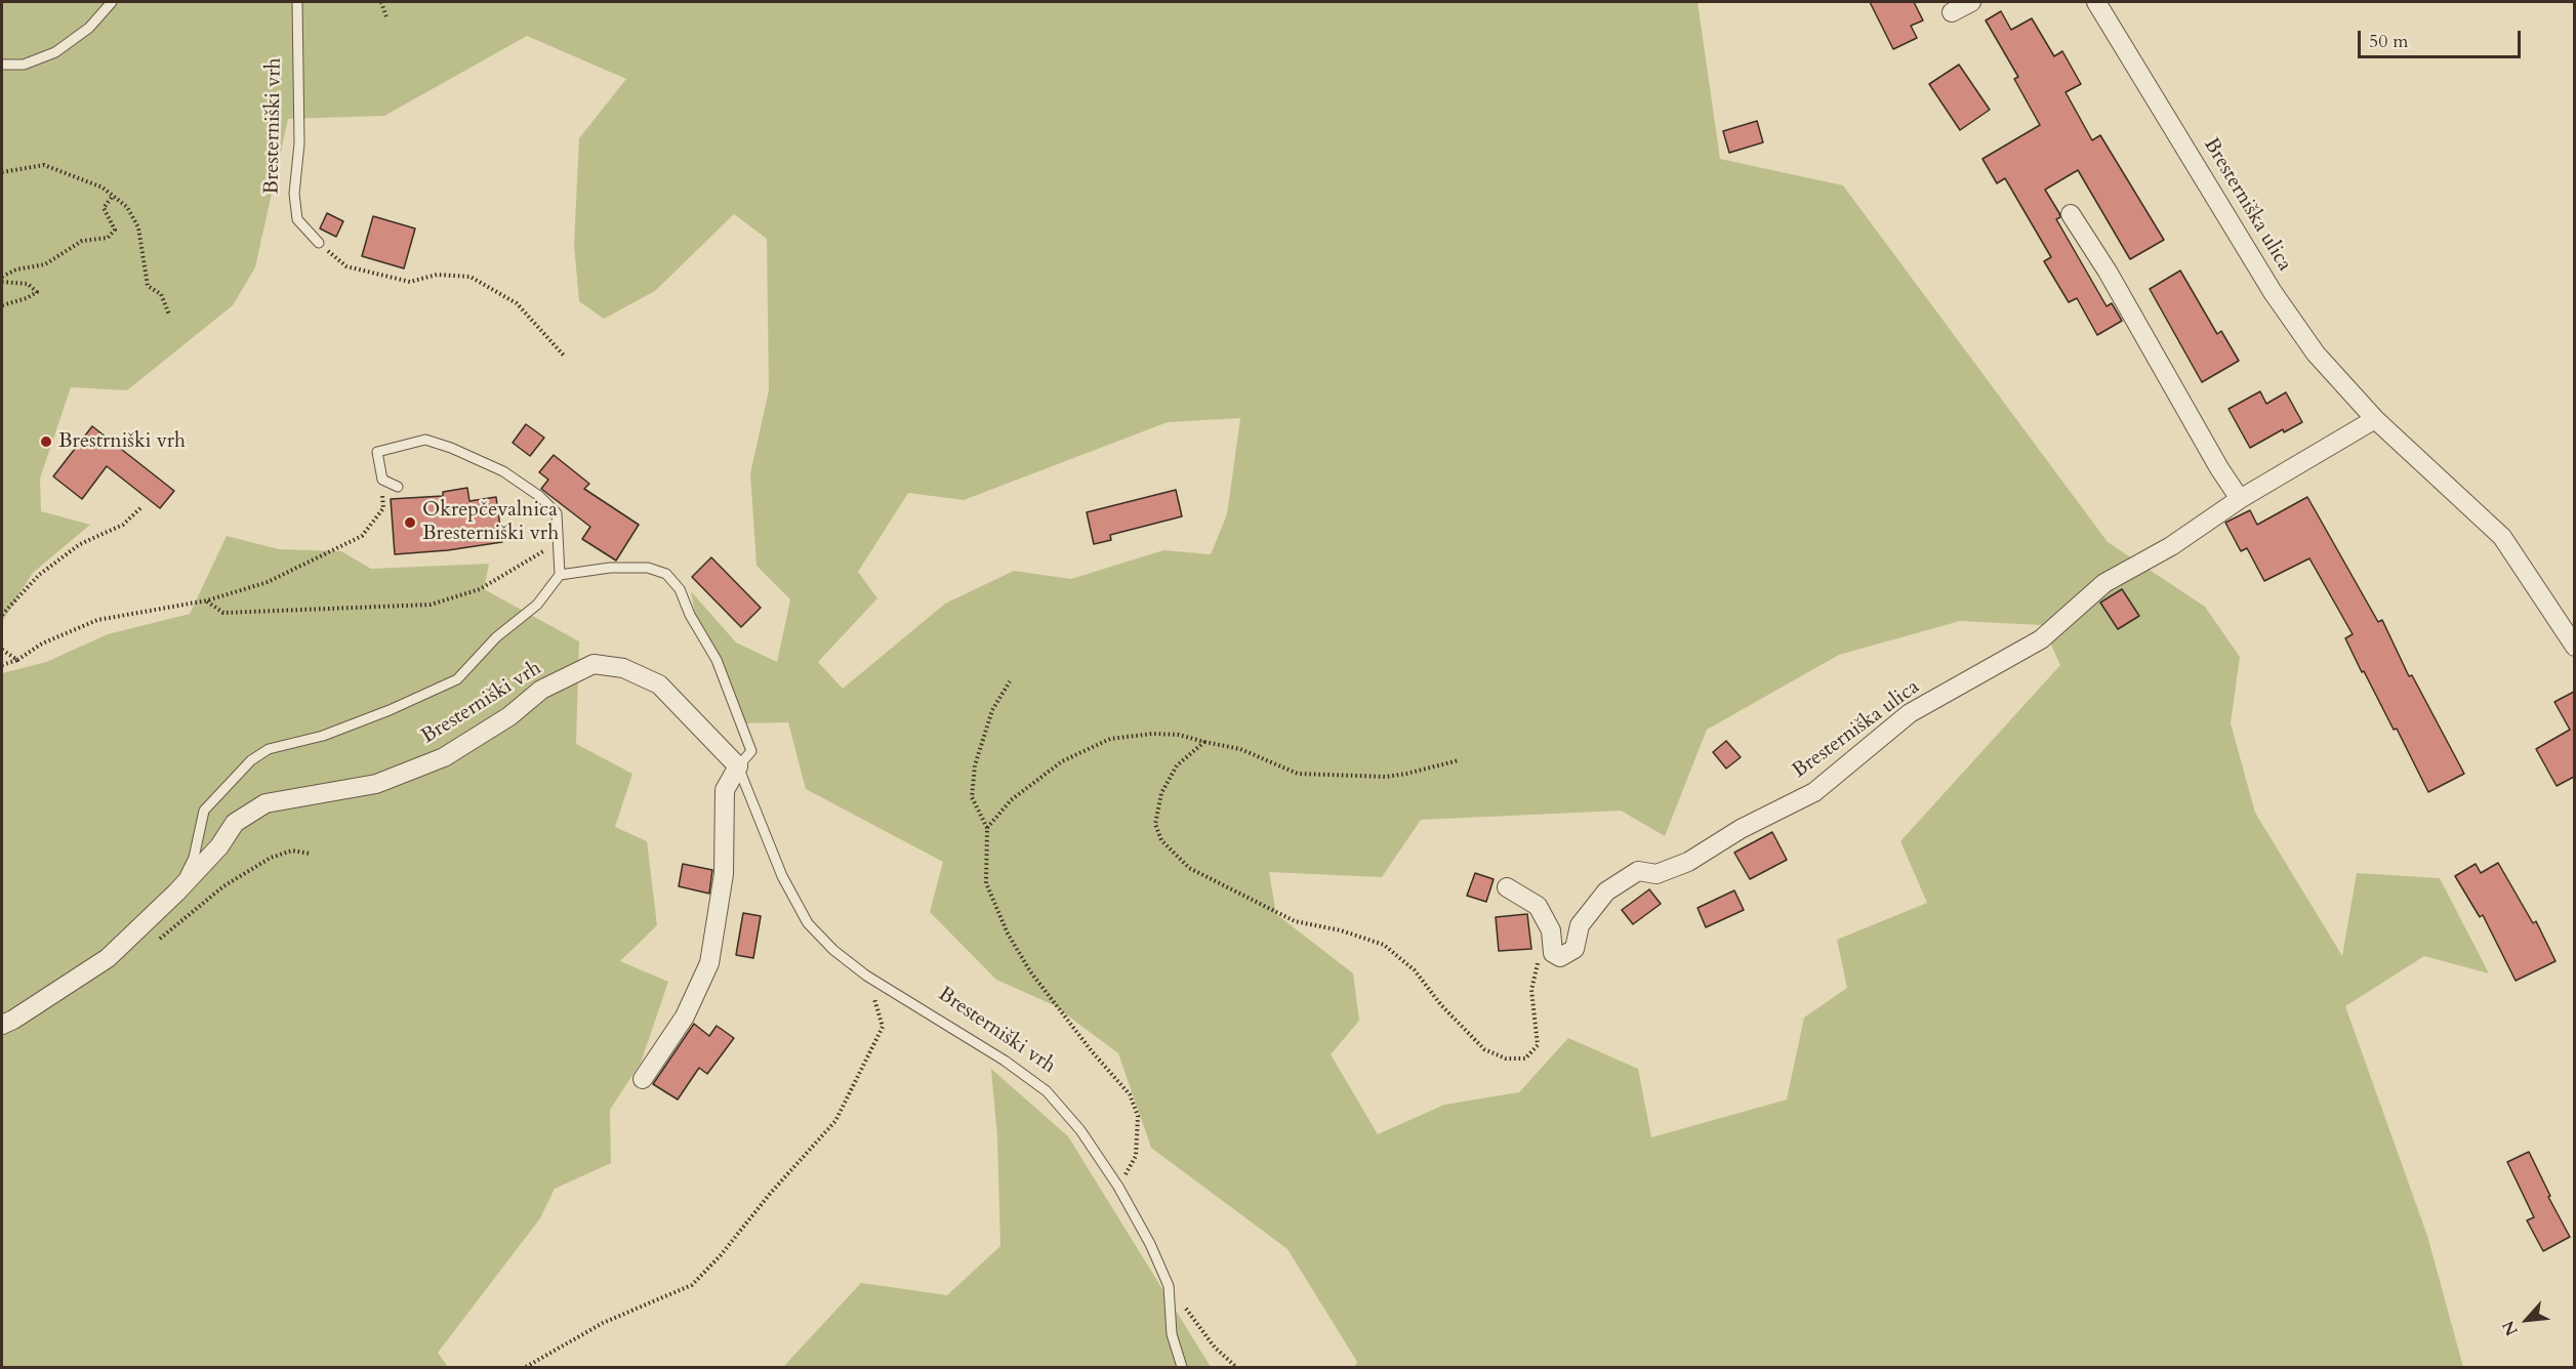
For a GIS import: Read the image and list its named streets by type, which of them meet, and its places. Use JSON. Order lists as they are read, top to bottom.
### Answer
{
  "streets": {
    "street": ["Bresterniški vrh", "Bresterniška ulica"]
  },
  "places": ["Brestrniški vrh", "Okrepčevalnica Bresterniški vrh"],
  "scale_bar": "50 m",
  "north": "bottom left"
}
